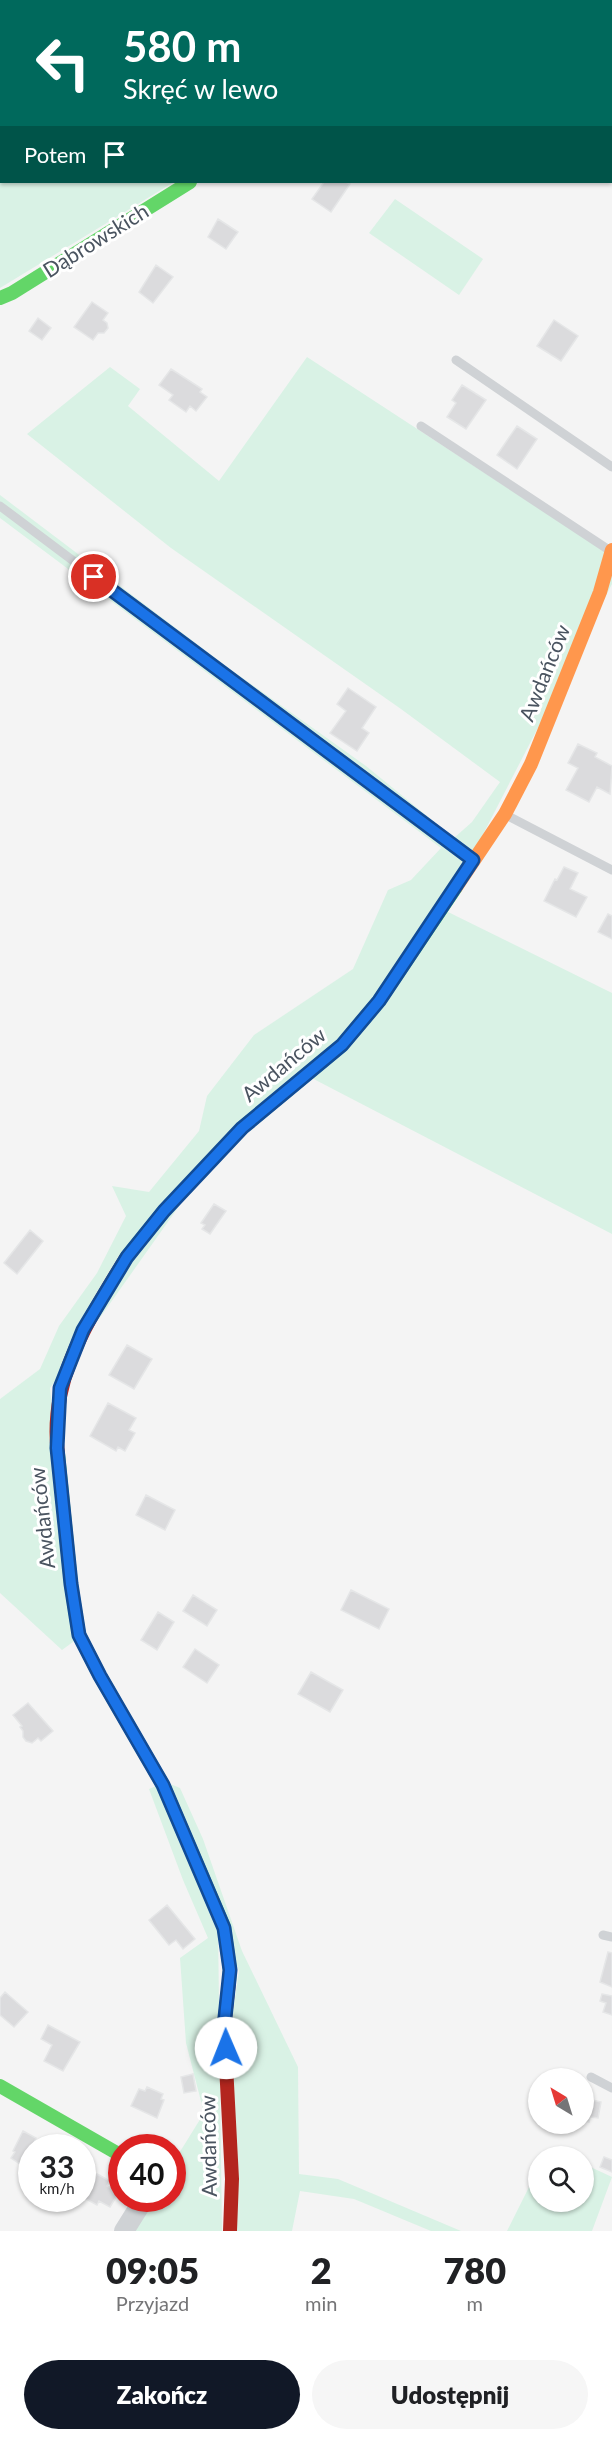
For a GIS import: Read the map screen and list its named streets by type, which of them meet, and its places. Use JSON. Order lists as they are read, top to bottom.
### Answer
{
  "streets": {
    "street": ["Dąbrowskich", "Awdańców"]
  },
  "north": "top left",
  "page": {
    "turn": ["580 m", "Skręć w lewo"],
    "then": "Potem",
    "speed": "33 km/h",
    "limit": "40",
    "eta": [
      "09:05",
      "Przyjazd",
      "2",
      "min",
      "780",
      "m"
    ],
    "buttons": ["Zakończ", "Udostępnij"]
  }
}
